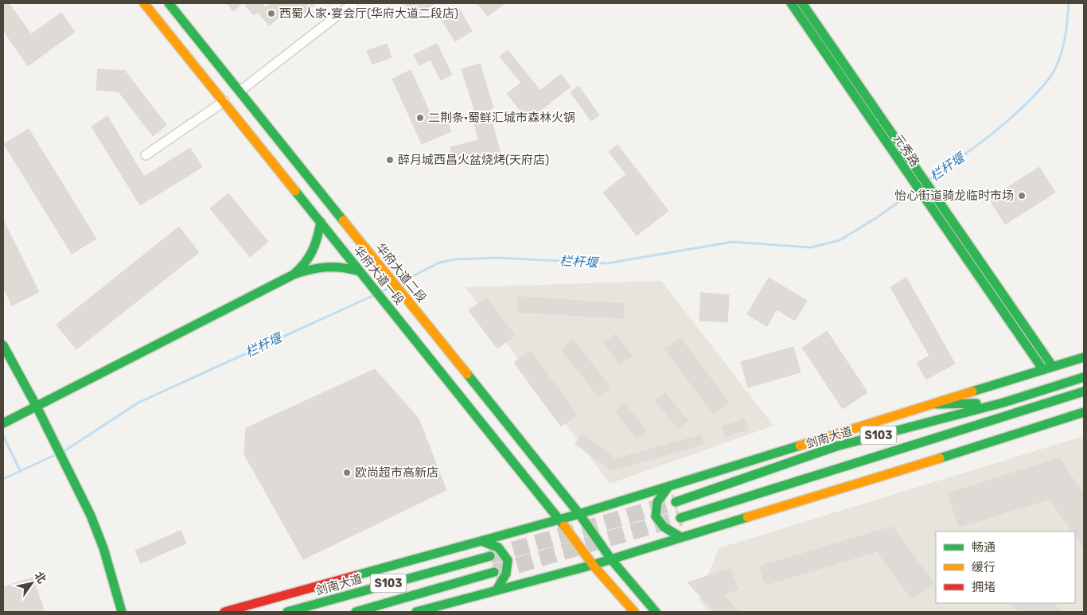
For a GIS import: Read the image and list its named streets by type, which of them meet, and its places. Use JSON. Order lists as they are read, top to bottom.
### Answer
{
  "streets": {
    "main road": [
      "元秀路",
      "华府大道二段",
      "华府大道一段",
      "S103",
      "剑南大道"
    ]
  },
  "water": ["栏杆堰"],
  "places": [
    "西蜀人家·宴会厅(华府大道二段店)",
    "二荆条·蜀鲜汇城市森林火锅",
    "醉月城西昌火盆烧烤(天府店)",
    "怡心街道骑龙临时市场",
    "欧尚超市高新店"
  ],
  "legend": ["畅通", "缓行", "拥堵"],
  "north": "top right"
}
